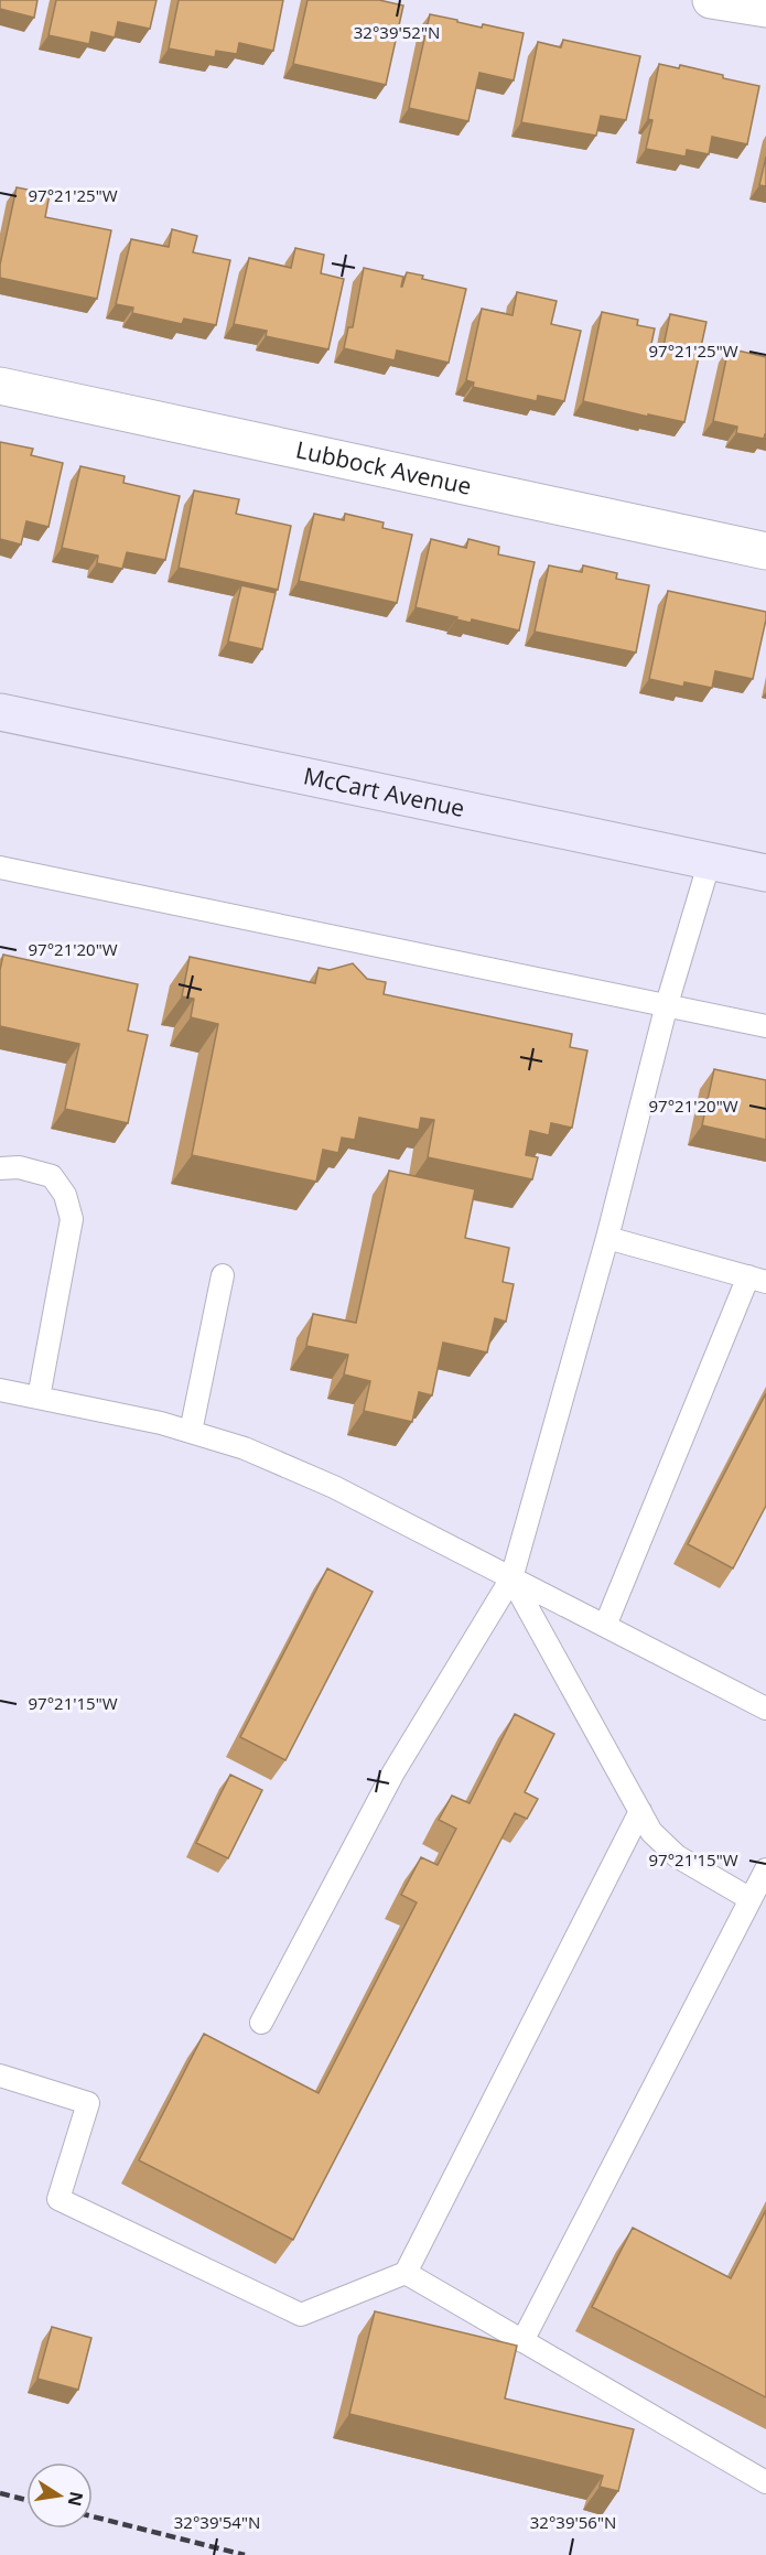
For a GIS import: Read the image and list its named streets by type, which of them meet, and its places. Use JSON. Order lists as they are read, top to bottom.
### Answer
{
  "streets": {
    "main road": ["McCart Avenue"],
    "street": ["Lubbock Avenue"]
  },
  "north": "right",
  "coordinates": [
    "32°39'52\"N",
    "97°21'25\"W",
    "97°21'20\"W",
    "97°21'15\"W",
    "32°39'54\"N",
    "32°39'56\"N"
  ]
}
